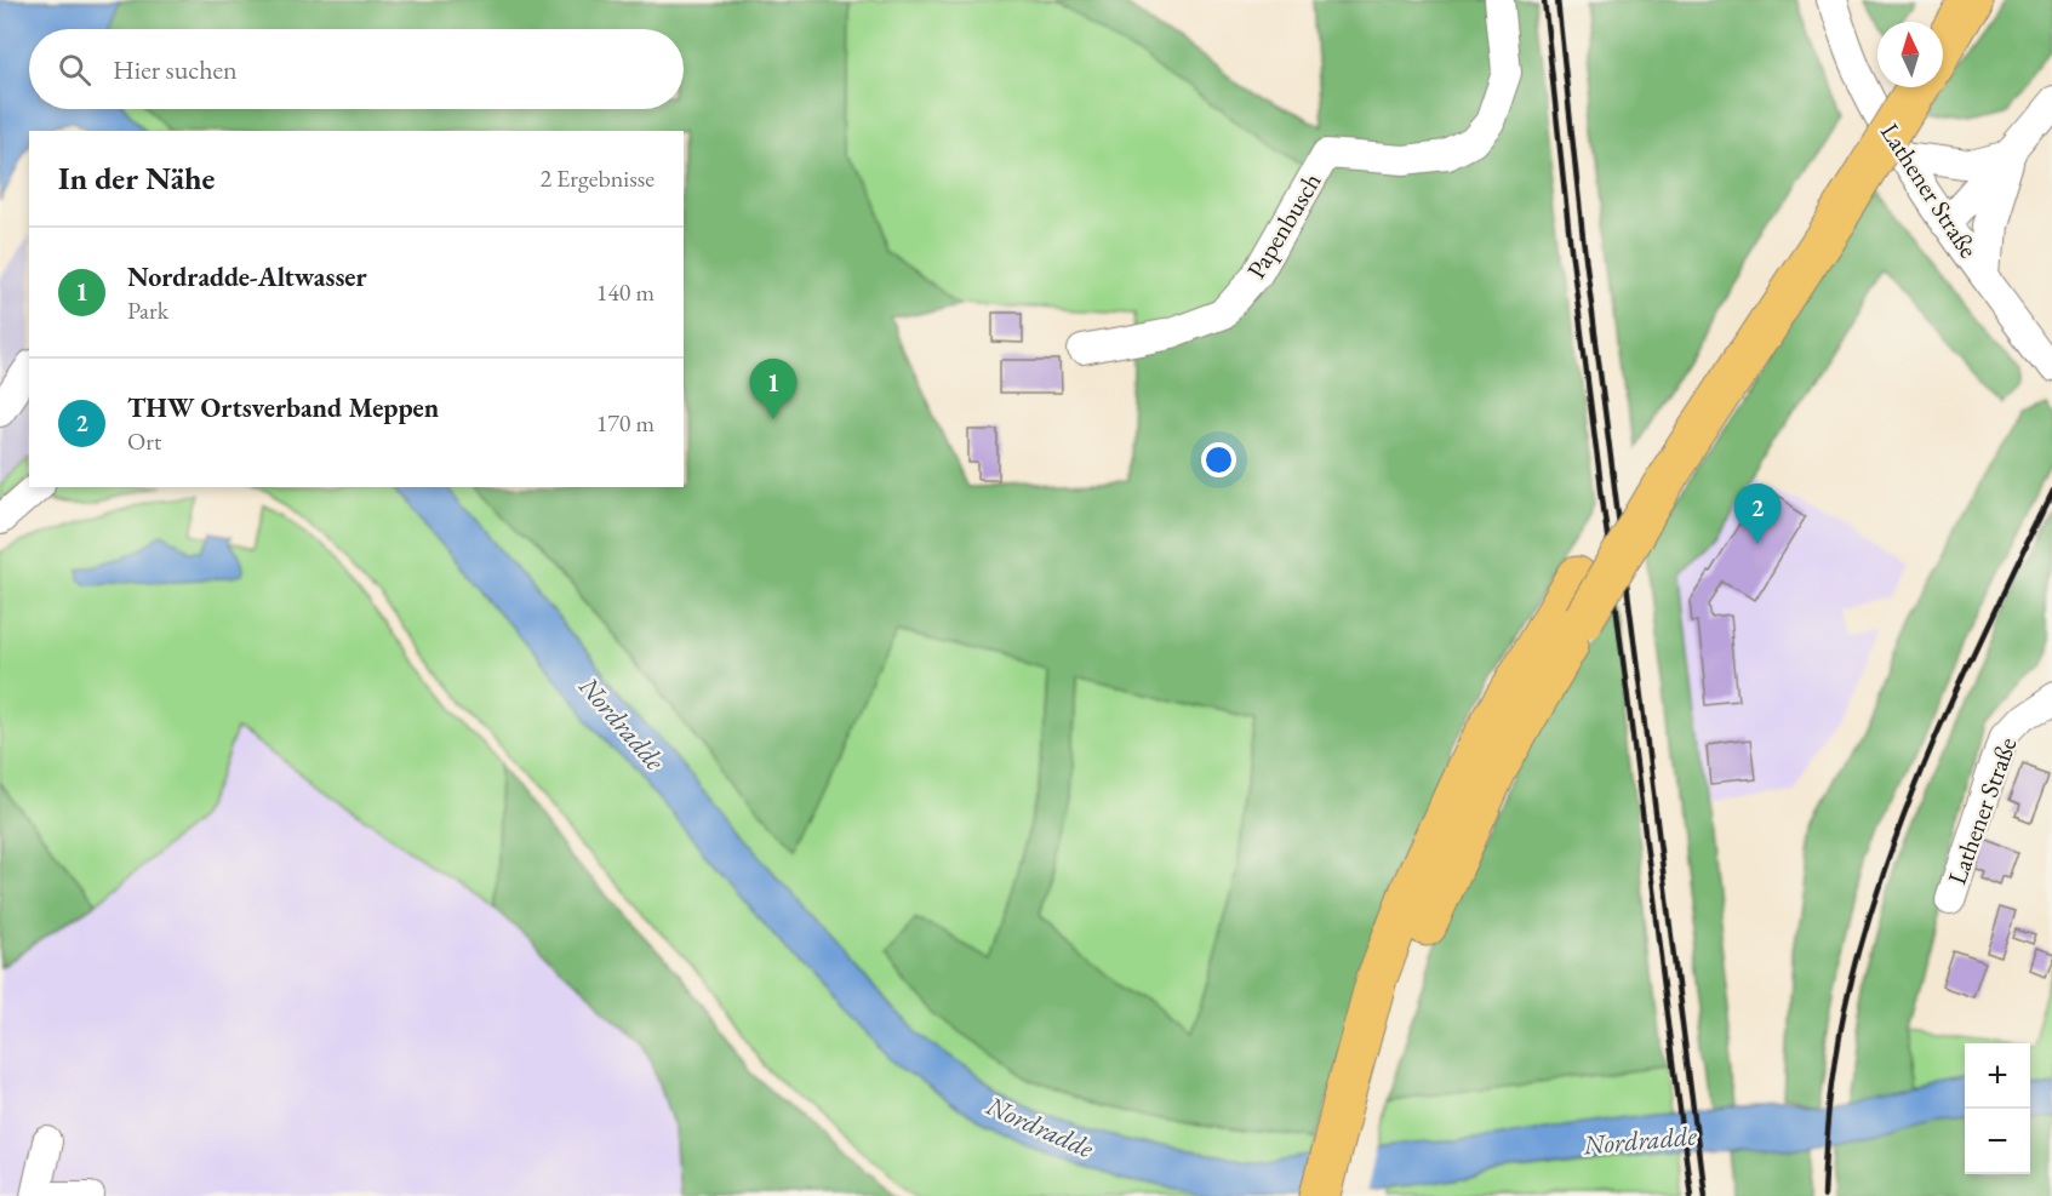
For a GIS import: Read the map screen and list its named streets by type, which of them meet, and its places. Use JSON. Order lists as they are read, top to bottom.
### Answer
{
  "streets": {
    "street": ["Lathener Straße", "Papenbusch"]
  },
  "water": ["Nordradde"],
  "north": "top",
  "page": {
    "search": "Hier suchen",
    "heading": ["In der Nähe", "2 Ergebnisse"],
    "list": [
      {
        "mark": "1",
        "name": "Nordradde-Altwasser",
        "note": "Park",
        "value": "140 m"
      },
      {
        "mark": "2",
        "name": "THW Ortsverband Meppen",
        "note": "Ort",
        "value": "170 m"
      }
    ],
    "pins": ["1", "2"],
    "map_buttons": ["+", "−"]
  }
}
